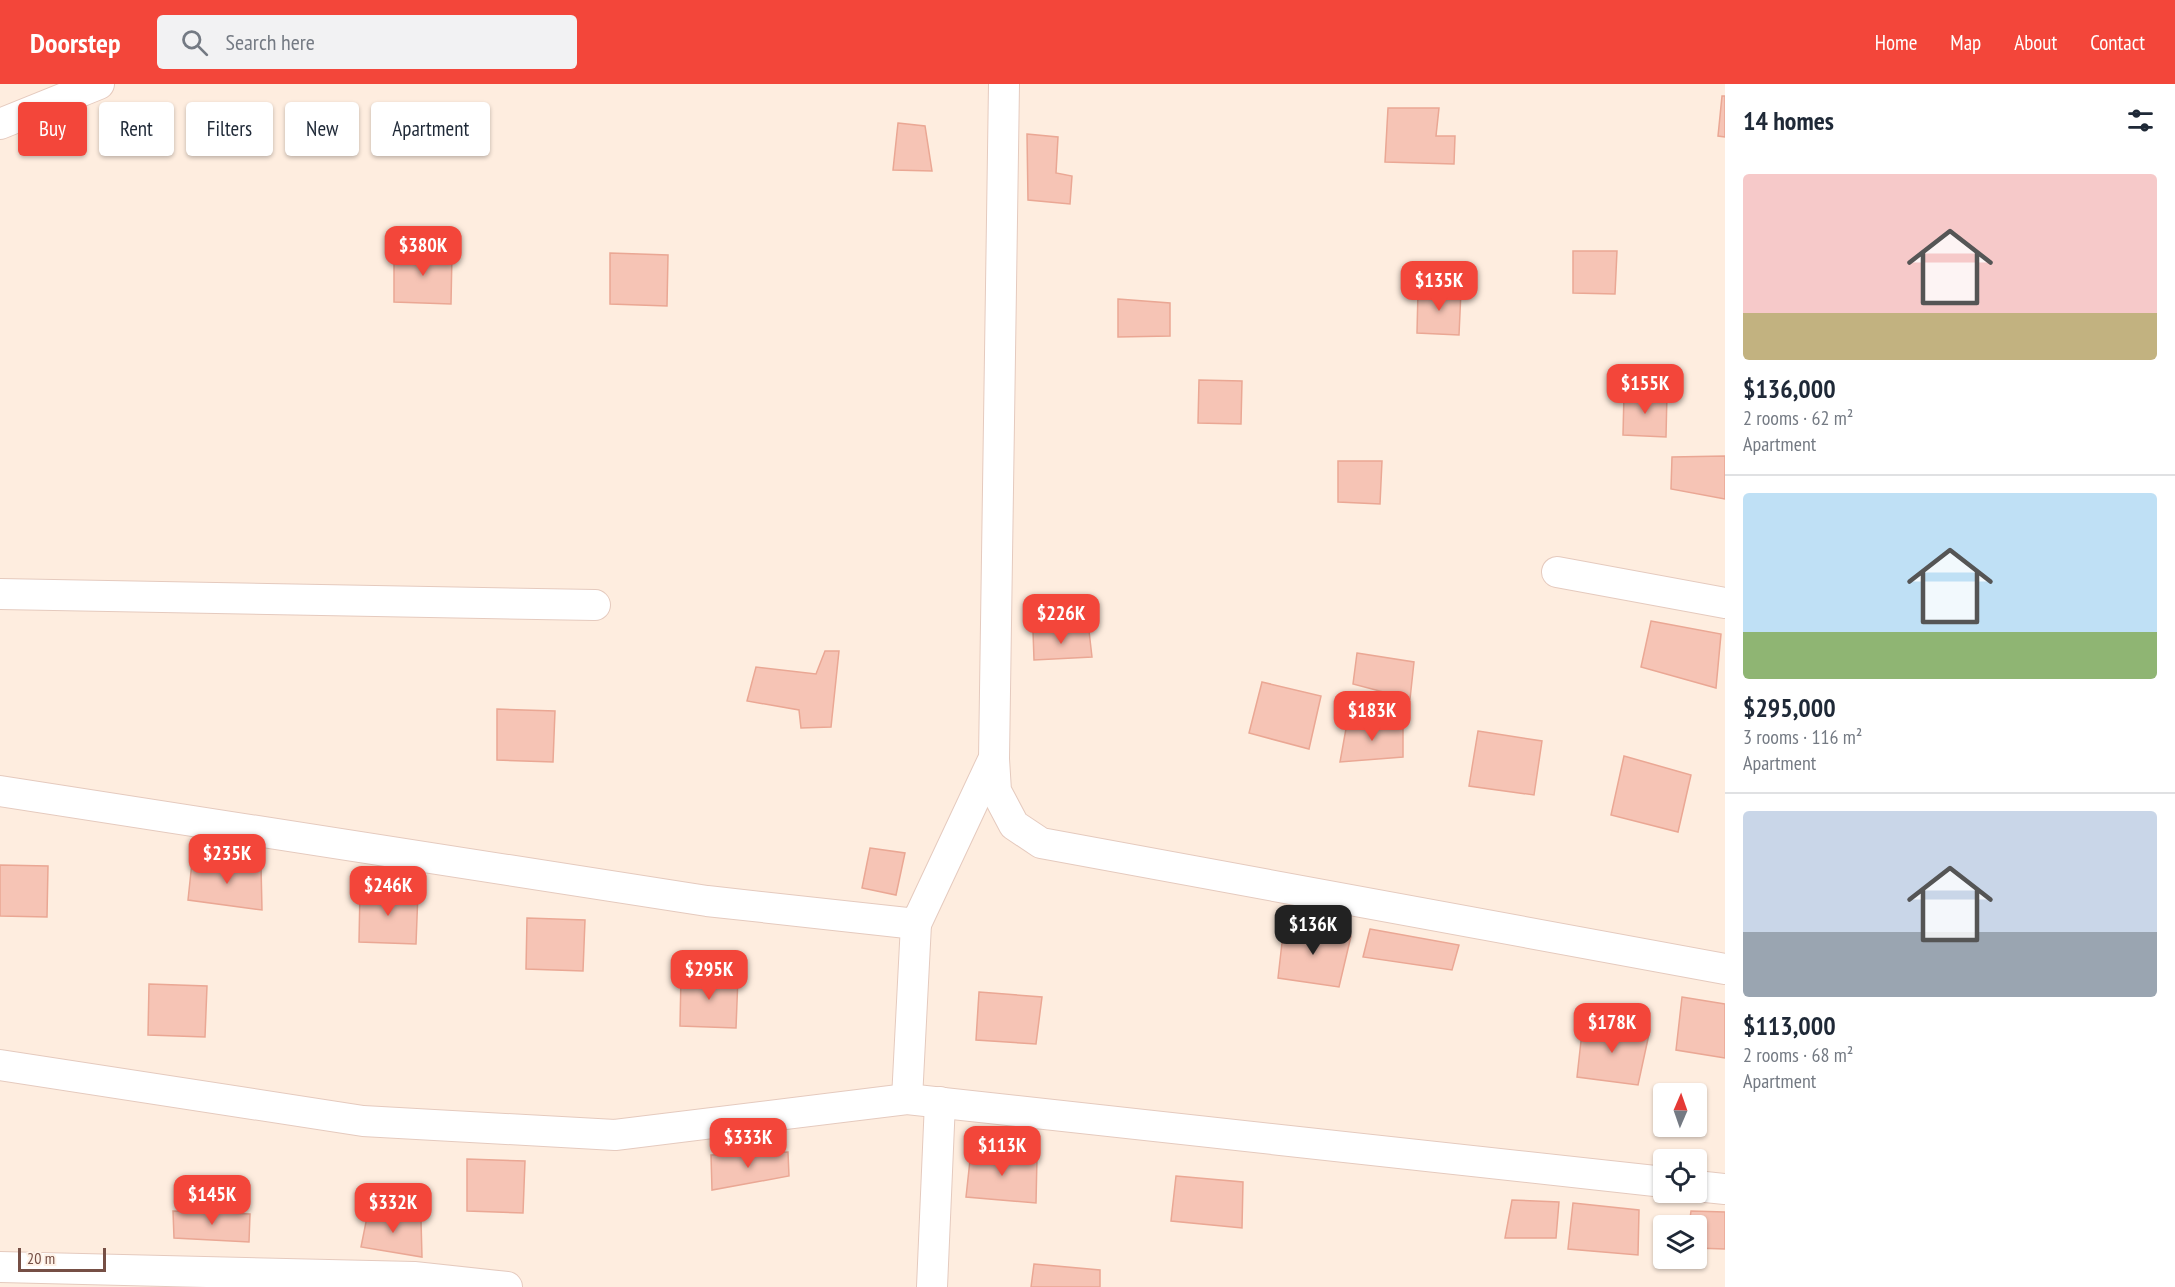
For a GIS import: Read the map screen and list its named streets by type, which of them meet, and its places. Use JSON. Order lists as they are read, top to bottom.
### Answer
{
  "scale_bar": "20 m",
  "north": "top",
  "page": {
    "header": "Doorstep",
    "search": "Search here",
    "nav": [
      "Home",
      "Map",
      "About",
      "Contact"
    ],
    "heading": "14 homes",
    "chip": [
      "Buy",
      "Rent",
      "Filters",
      "New",
      "Apartment"
    ],
    "list": [
      {
        "name": "$136,000",
        "note": "2 rooms · 62 m² · Apartment"
      },
      {
        "name": "$295,000",
        "note": "3 rooms · 116 m² · Apartment"
      },
      {
        "name": "$113,000",
        "note": "2 rooms · 68 m² · Apartment"
      }
    ],
    "price": [
      "$380K",
      "$135K",
      "$155K",
      "$226K",
      "$183K",
      "$235K",
      "$246K",
      "$136K",
      "$295K",
      "$178K",
      "$333K",
      "$113K",
      "$145K",
      "$332K"
    ],
    "scale": "20 m"
  }
}
